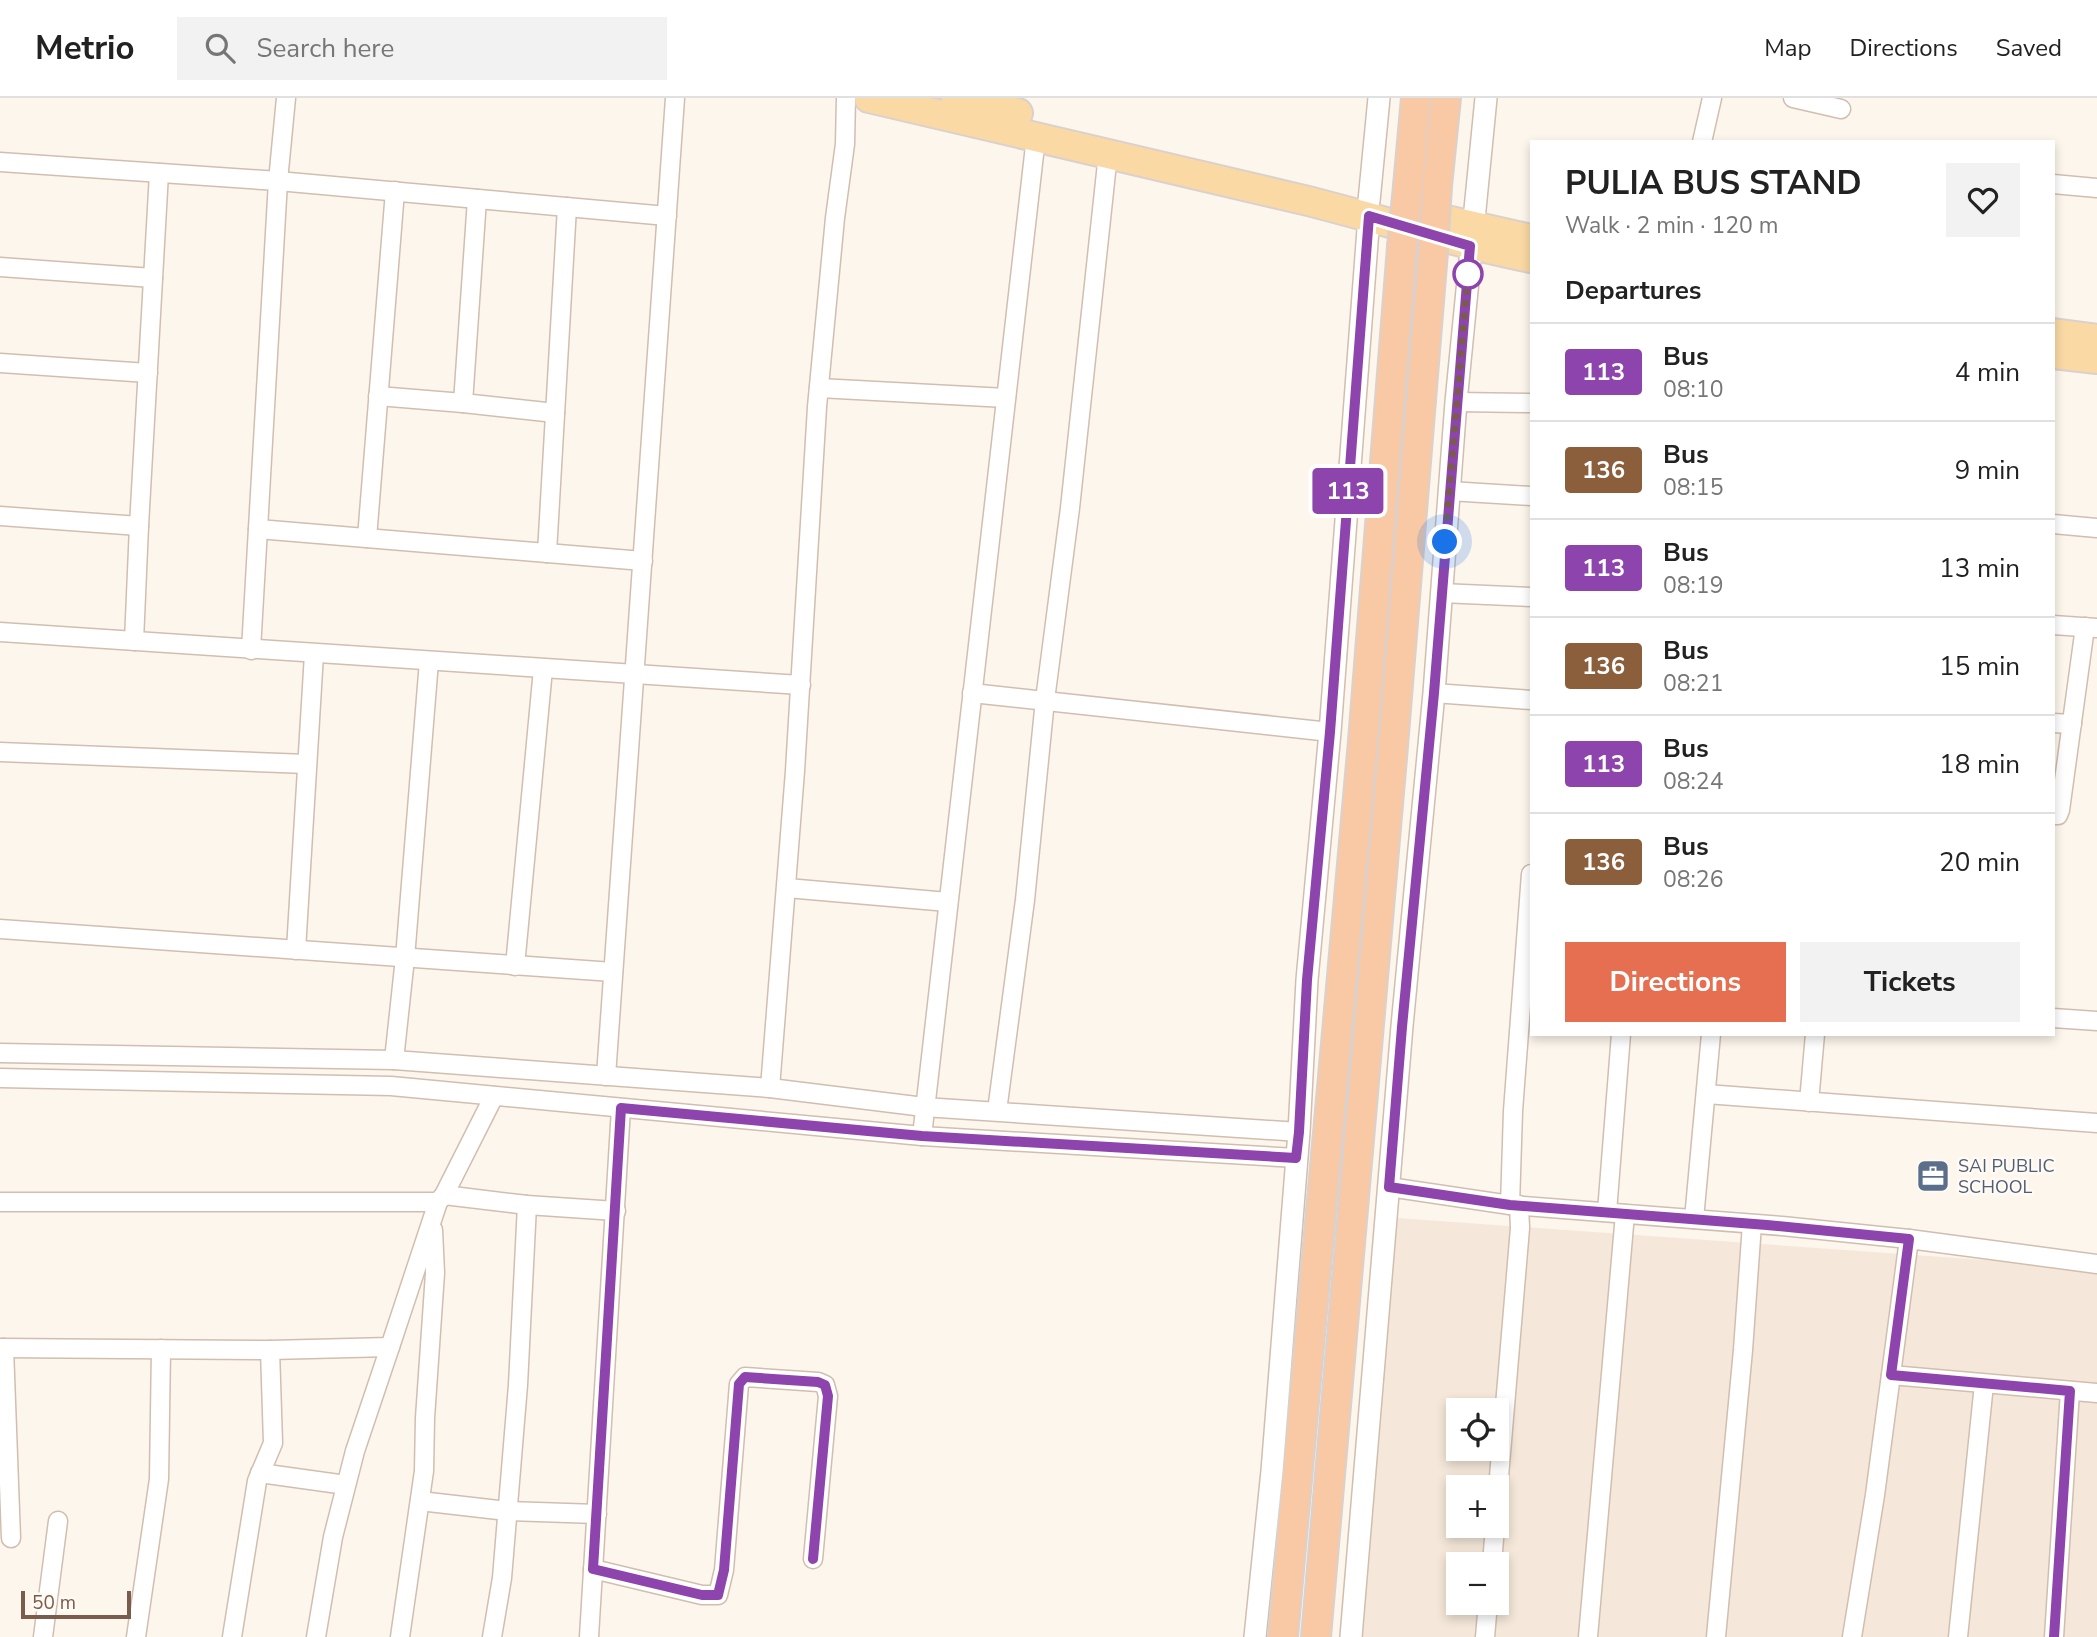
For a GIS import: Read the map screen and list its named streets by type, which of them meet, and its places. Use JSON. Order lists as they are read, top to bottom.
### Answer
{
  "places": {
    "office": ["SAI PUBLIC SCHOOL"]
  },
  "lines": ["bus line 113"],
  "scale_bar": "50 m",
  "page": {
    "header": "Metrio",
    "search": "Search here",
    "nav": ["Map", "Directions", "Saved"],
    "on_map": "113",
    "heading": [
      ["PULIA BUS STAND", "Walk · 2 min · 120 m"],
      "Departures"
    ],
    "list": [
      {
        "mark": "113",
        "name": "Bus",
        "note": "08:10",
        "value": "4 min"
      },
      {
        "mark": "136",
        "name": "Bus",
        "note": "08:15",
        "value": "9 min"
      },
      {
        "mark": "113",
        "name": "Bus",
        "note": "08:19",
        "value": "13 min"
      },
      {
        "mark": "136",
        "name": "Bus",
        "note": "08:21",
        "value": "15 min"
      },
      {
        "mark": "113",
        "name": "Bus",
        "note": "08:24",
        "value": "18 min"
      },
      {
        "mark": "136",
        "name": "Bus",
        "note": "08:26",
        "value": "20 min"
      }
    ],
    "buttons": ["Directions", "Tickets"],
    "map_buttons": ["+", "−"],
    "scale": "50 m"
  }
}
